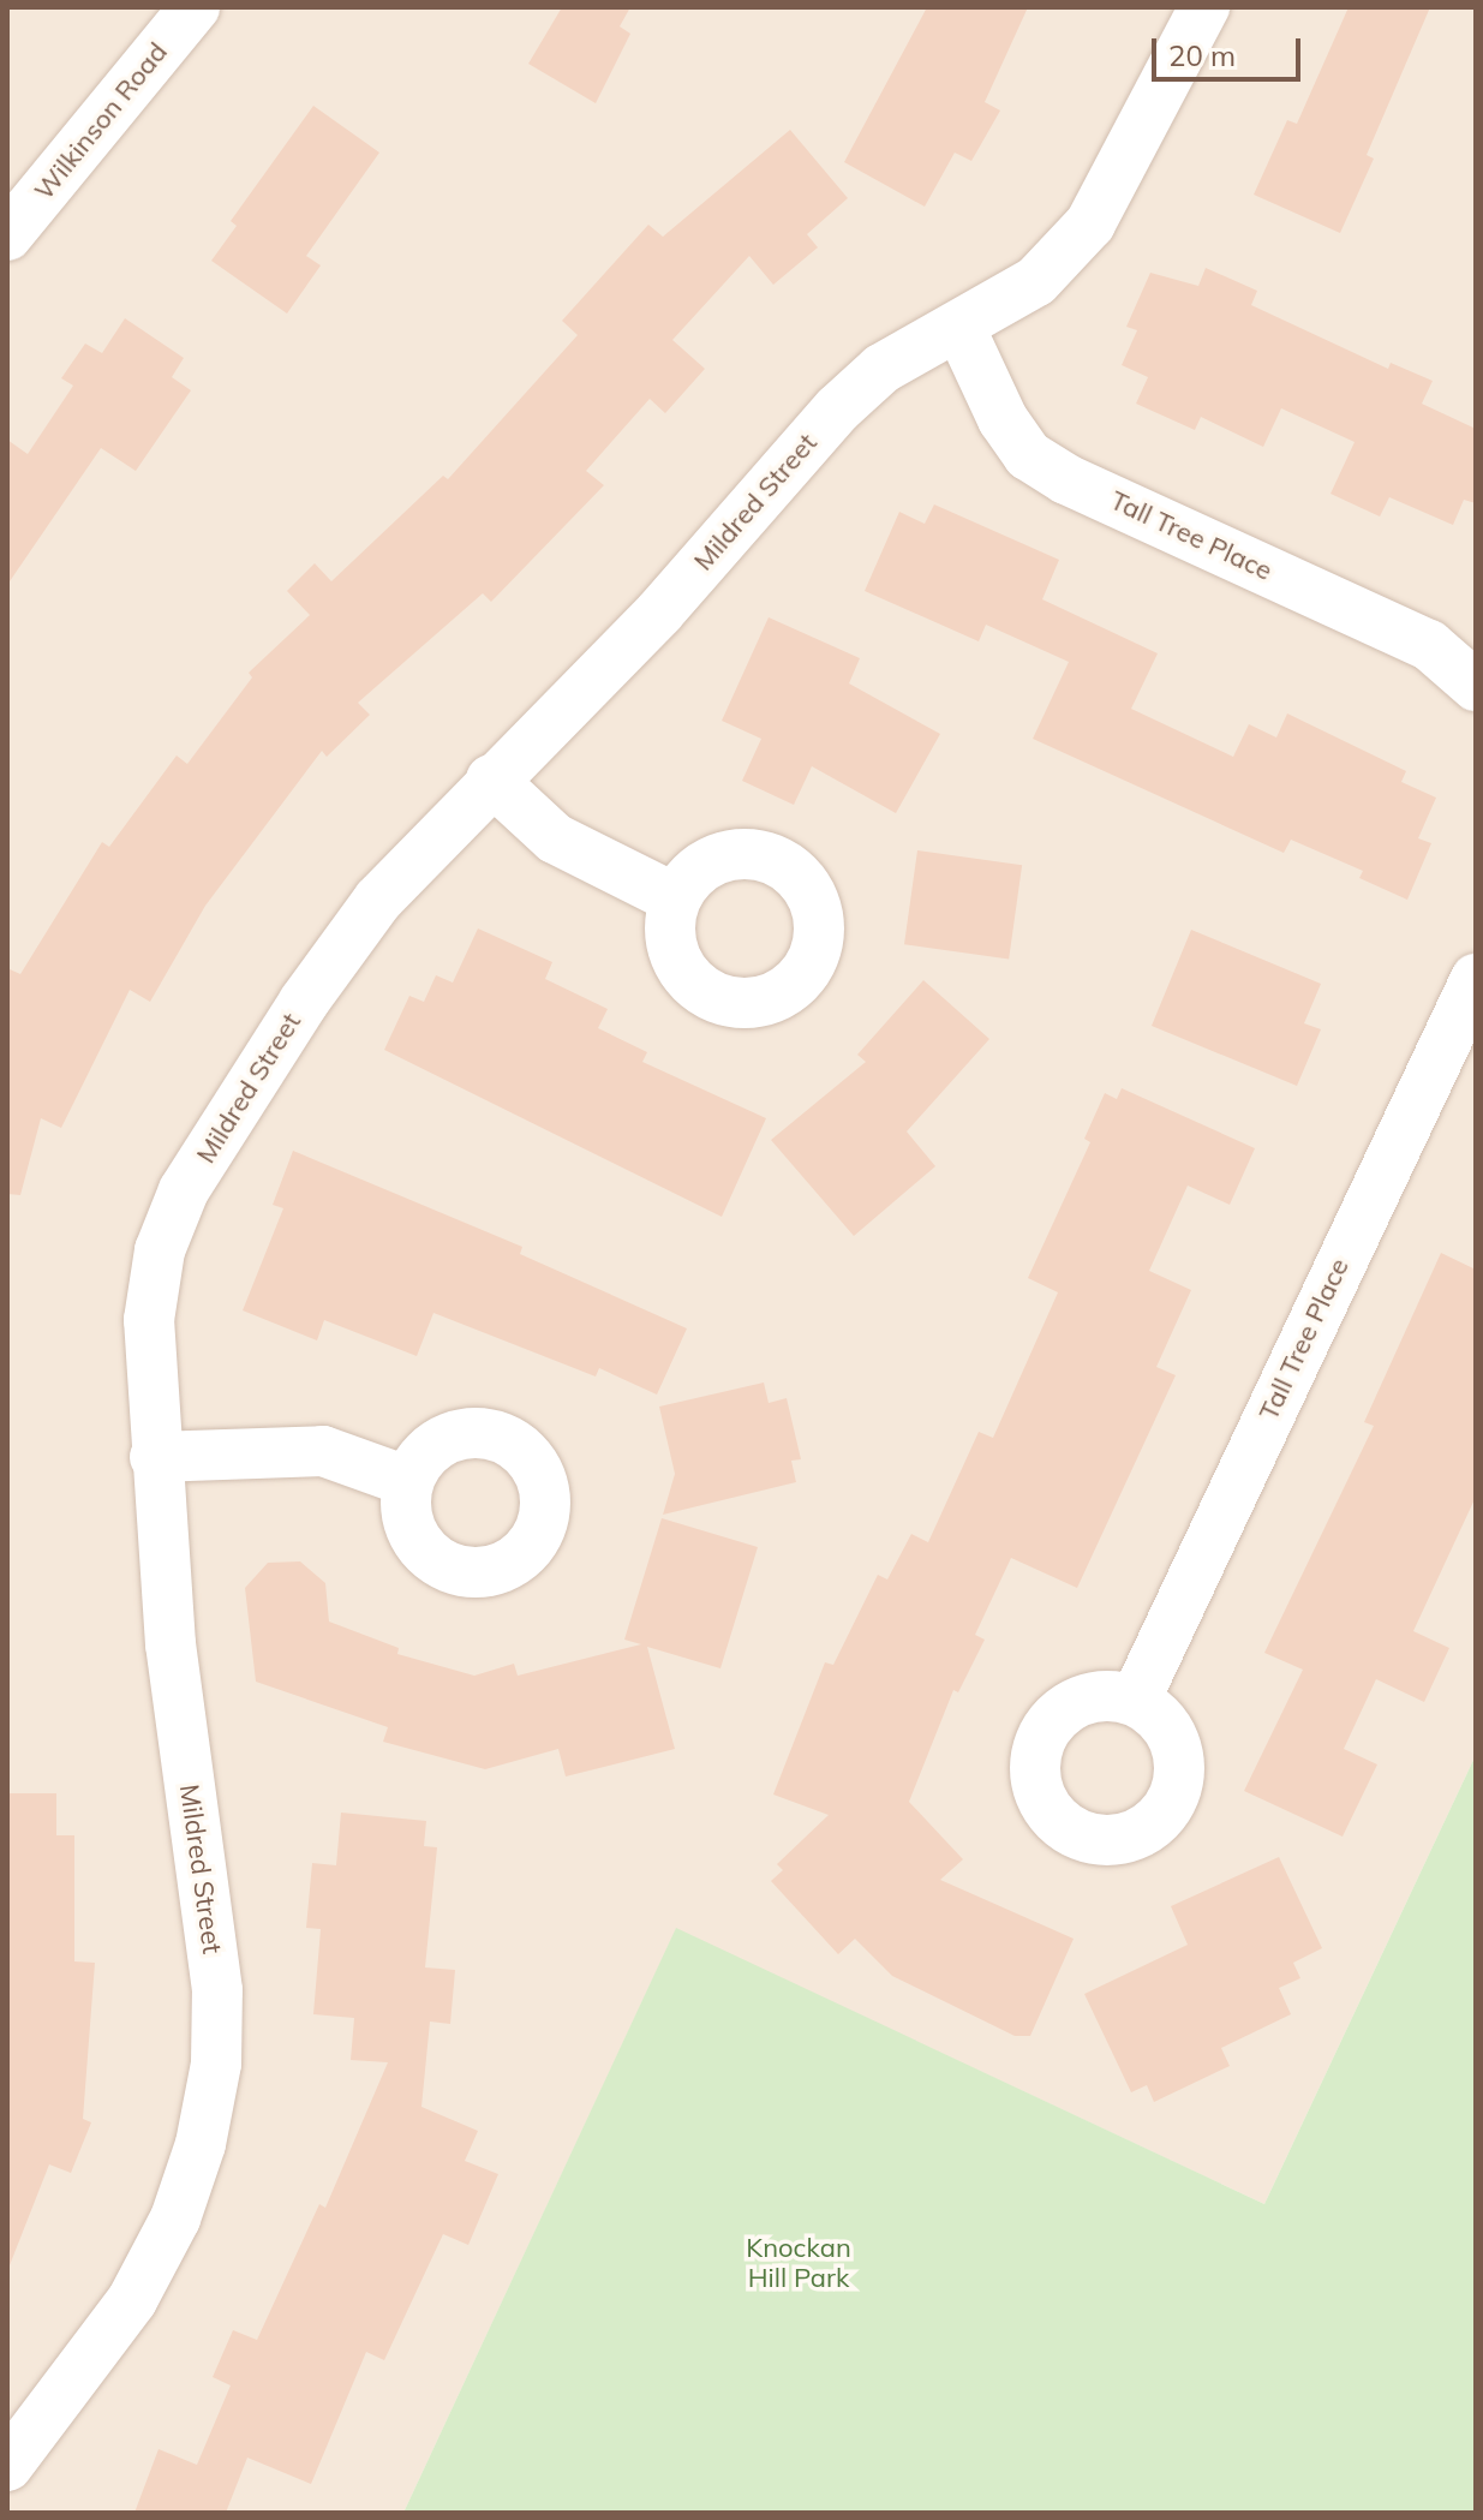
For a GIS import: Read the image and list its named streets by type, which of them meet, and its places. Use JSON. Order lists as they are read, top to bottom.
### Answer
{
  "streets": {
    "street": ["Wilkinson Road", "Mildred Street", "Tall Tree Place"]
  },
  "crossings": [
    ["Mildred Street", "Tall Tree Place"]
  ],
  "parks": ["Knockan Hill Park"],
  "scale_bar": "20 m"
}
